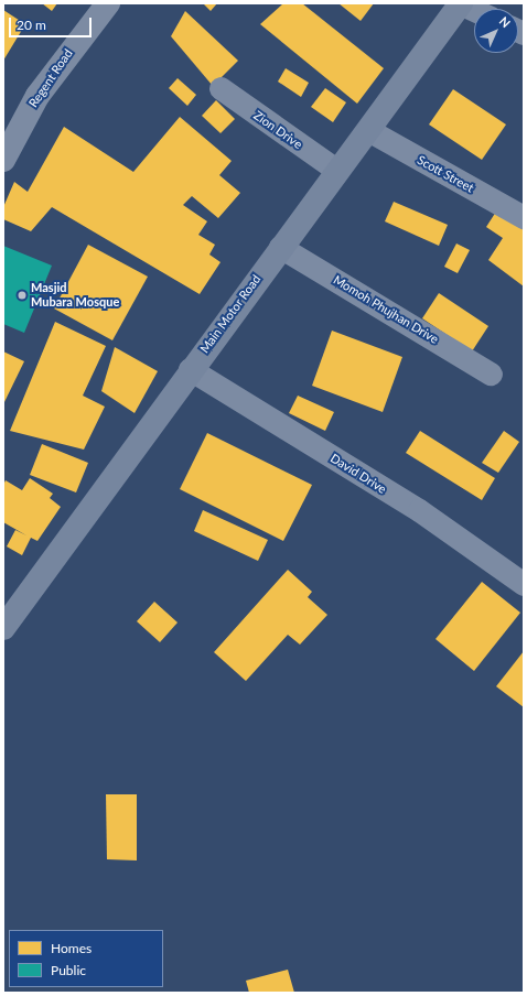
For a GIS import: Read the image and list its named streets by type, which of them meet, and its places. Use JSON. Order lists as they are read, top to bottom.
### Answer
{
  "streets": {
    "main road": ["Main Motor Road"],
    "street": [
      "Regent Road",
      "Zion Drive",
      "Scott Street",
      "Momoh Phujhan Drive",
      "David Drive"
    ]
  },
  "crossings": [
    ["Zion Drive", "Main Motor Road"],
    ["Scott Street", "Main Motor Road"],
    ["Momoh Phujhan Drive", "Main Motor Road"],
    ["Main Motor Road", "David Drive"]
  ],
  "places": ["Masjid Mubara Mosque"],
  "legend": ["Homes", "Public"],
  "scale_bar": "20 m",
  "north": "top right"
}
